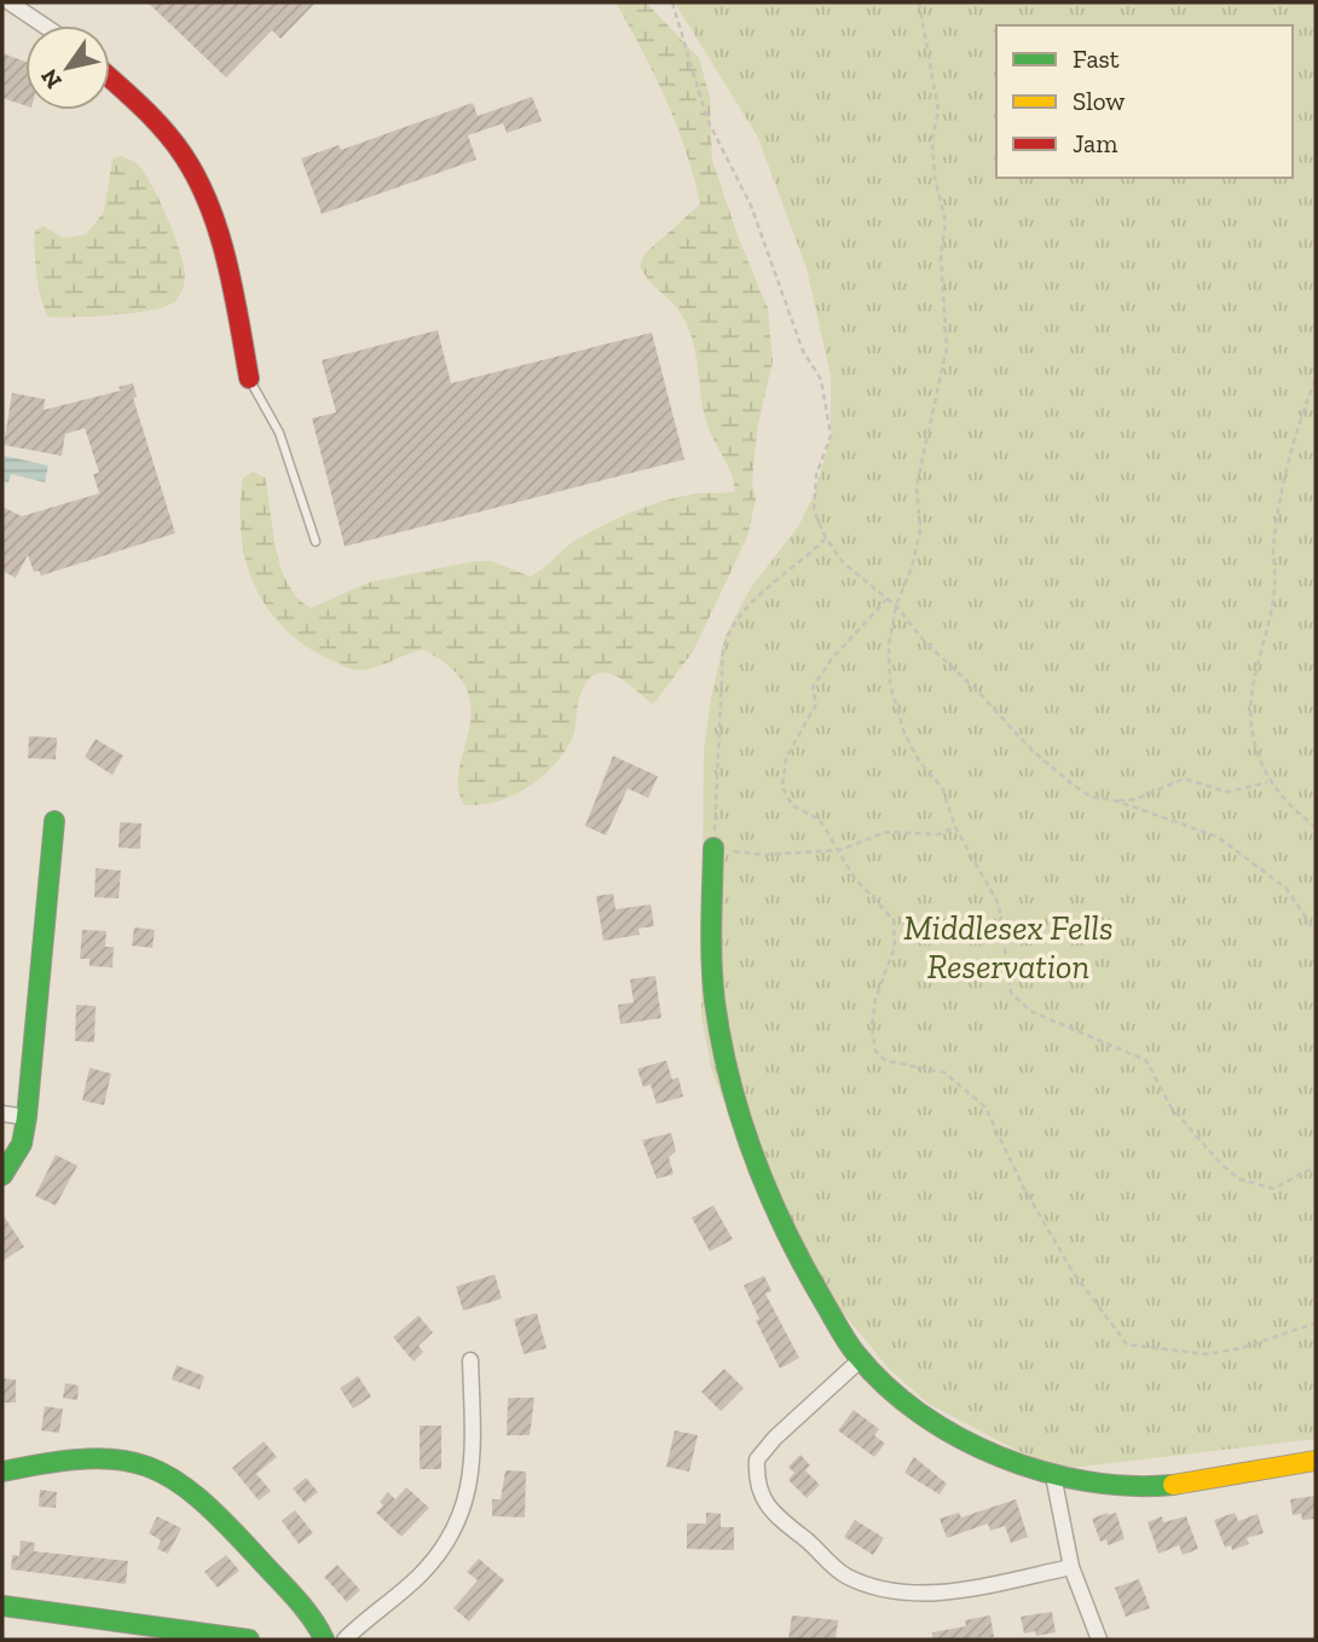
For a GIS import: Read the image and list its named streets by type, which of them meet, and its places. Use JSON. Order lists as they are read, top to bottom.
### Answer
{
  "parks": ["Middlesex Fells Reservation"],
  "legend": ["Fast", "Slow", "Jam"],
  "north": "bottom left"
}
